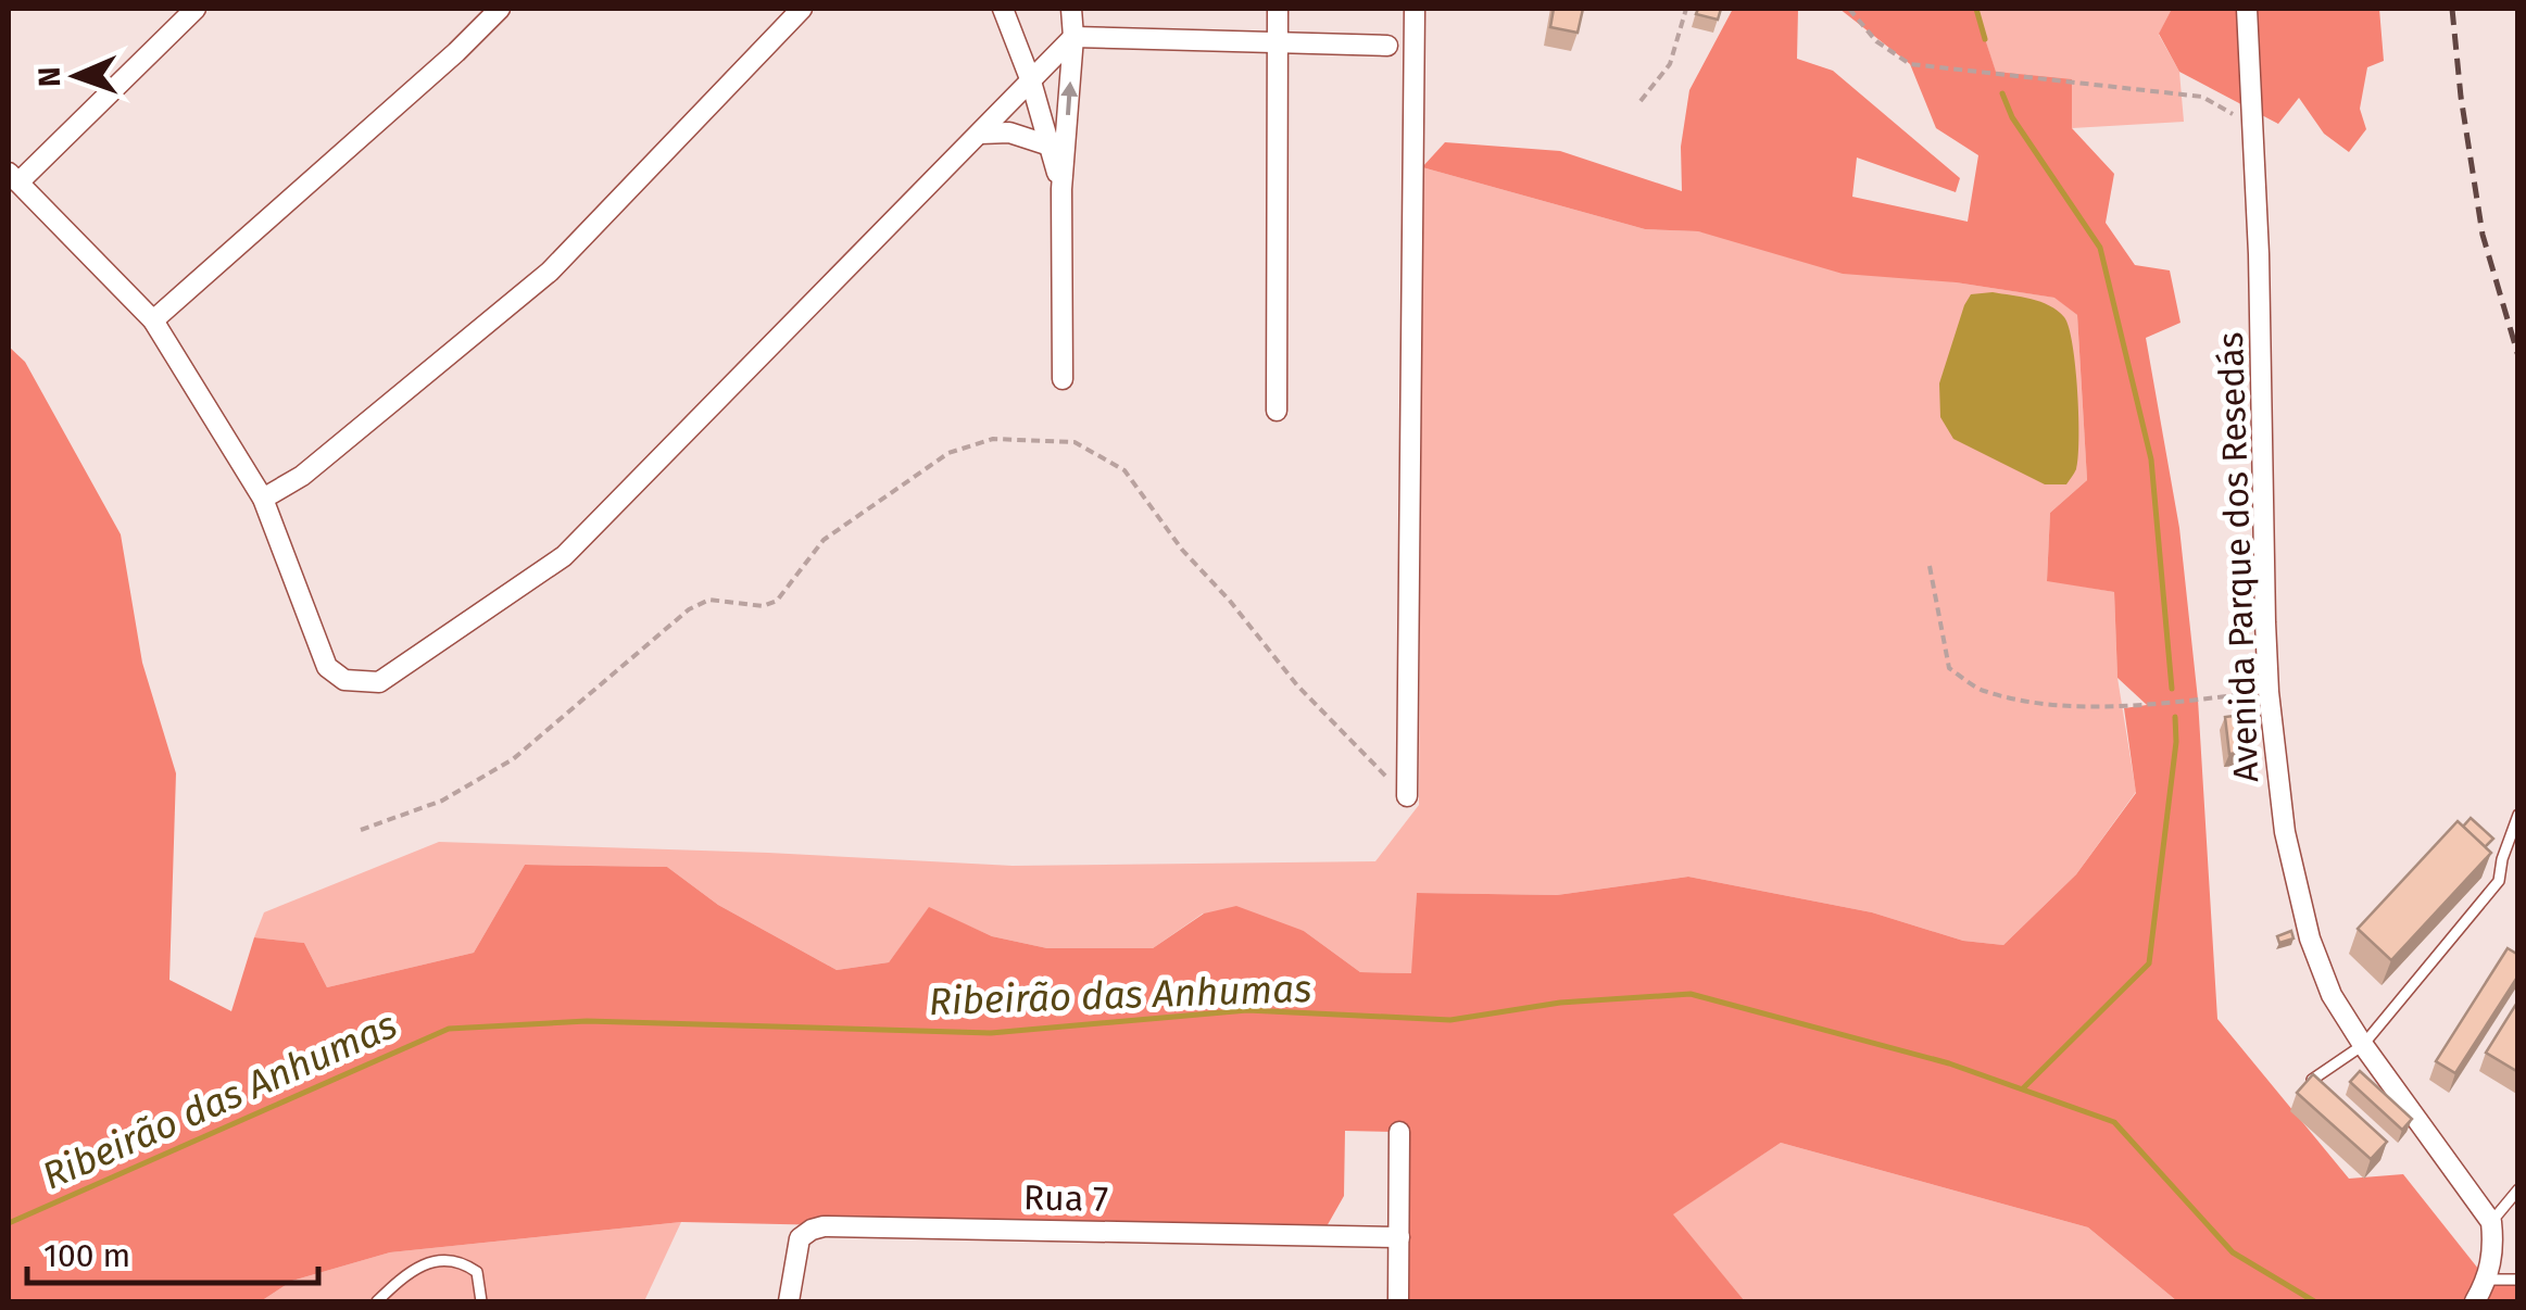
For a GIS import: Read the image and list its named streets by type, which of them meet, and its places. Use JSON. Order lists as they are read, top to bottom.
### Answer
{
  "streets": {
    "street": ["Avenida Parque dos Resedás", "Rua 7"]
  },
  "water": ["Ribeirão das Anhumas"],
  "scale_bar": "100 m",
  "north": "left"
}
